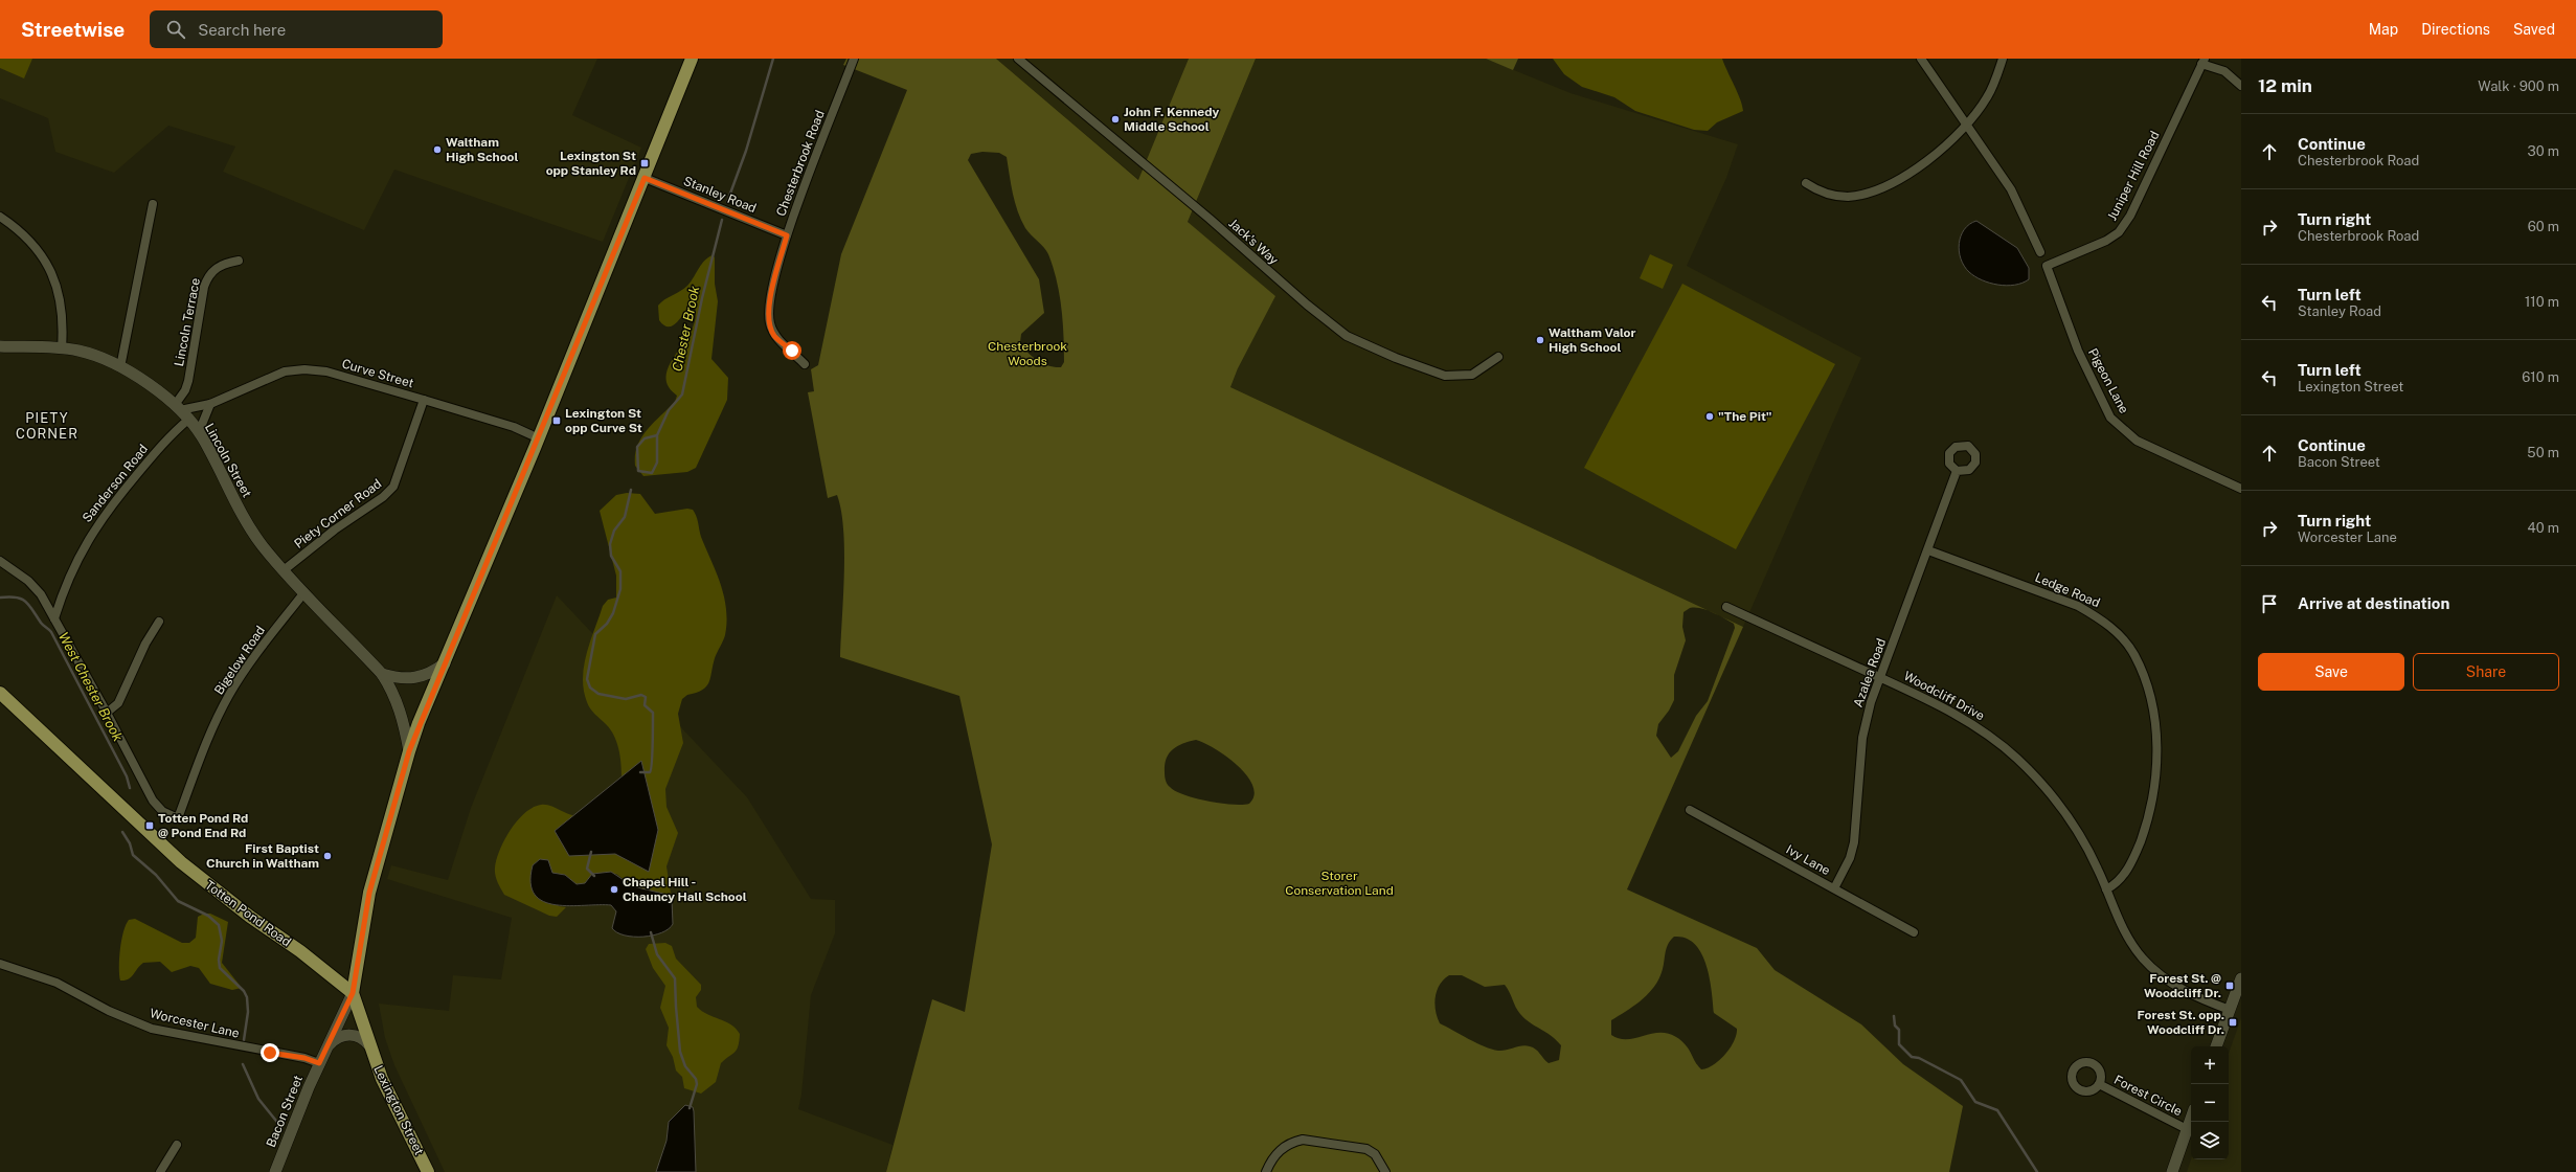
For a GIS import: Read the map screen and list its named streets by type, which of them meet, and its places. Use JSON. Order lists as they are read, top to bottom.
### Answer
{
  "streets": {
    "main road": ["Totten Pond Road", "Lexington Street"],
    "street": [
      "Chesterbrook Road",
      "Juniper Hill Road",
      "Stanley Road",
      "Jack's Way",
      "Lincoln Terrace",
      "Curve Street",
      "Pigeon Lane",
      "Lincoln Street",
      "Sanderson Road",
      "Piety Corner Road",
      "Ledge Road",
      "Bigelow Road",
      "Azalea Road",
      "Woodcliff Drive",
      "Ivy Lane",
      "Worcester Lane",
      "Forest Circle",
      "Bacon Street"
    ]
  },
  "crossings": [
    ["Chesterbrook Road", "Stanley Road"],
    ["Juniper Hill Road", "Pigeon Lane"],
    ["Stanley Road", "Lexington Street"],
    ["Lincoln Terrace", "Curve Street"],
    ["Lincoln Terrace", "Lincoln Street"],
    ["Curve Street", "Lincoln Street"],
    ["Curve Street", "Piety Corner Road"],
    ["Curve Street", "Lexington Street"],
    ["Lincoln Street", "Sanderson Road"],
    ["Lincoln Street", "Piety Corner Road"],
    ["Lincoln Street", "Bigelow Road"],
    ["Lincoln Street", "Lexington Street"],
    ["Ledge Road", "Azalea Road"],
    ["Ledge Road", "Woodcliff Drive"],
    ["Azalea Road", "Woodcliff Drive"],
    ["Azalea Road", "Ivy Lane"],
    ["Totten Pond Road", "Lexington Street"],
    ["Totten Pond Road", "Bacon Street"],
    ["Worcester Lane", "Bacon Street"],
    ["Lexington Street", "Bacon Street"]
  ],
  "districts": ["PIETY CORNER"],
  "water": ["Chester Brook", "West Chester Brook"],
  "parks": ["Chesterbrook Woods", "Storer Conservation Land"],
  "places": {
    "other": [
      "John F. Kennedy Middle School",
      "Waltham High School",
      "Waltham Valor High School",
      "\"The Pit\"",
      "First Baptist Church in Waltham",
      "Chapel Hill - Chauncy Hall School"
    ],
    "transit": [
      "Lexington St opp Stanley Rd",
      "Lexington St opp Curve St",
      "Totten Pond Rd @ Pond End Rd",
      "Forest St. @ Woodcliff Dr.",
      "Forest St. opp. Woodcliff Dr."
    ]
  },
  "page": {
    "header": "Streetwise",
    "search": "Search here",
    "nav": ["Map", "Directions", "Saved"],
    "heading": ["12 min", "Walk · 900 m"],
    "list": [
      ["Continue", "Chesterbrook Road", "30 m"],
      ["Turn right", "Chesterbrook Road", "60 m"],
      ["Turn left", "Stanley Road", "110 m"],
      ["Turn left", "Lexington Street", "610 m"],
      ["Continue", "Bacon Street", "50 m"],
      ["Turn right", "Worcester Lane", "40 m"],
      "Arrive at destination"
    ],
    "buttons": ["Save", "Share"],
    "map_buttons": ["+", "−"]
  }
}
